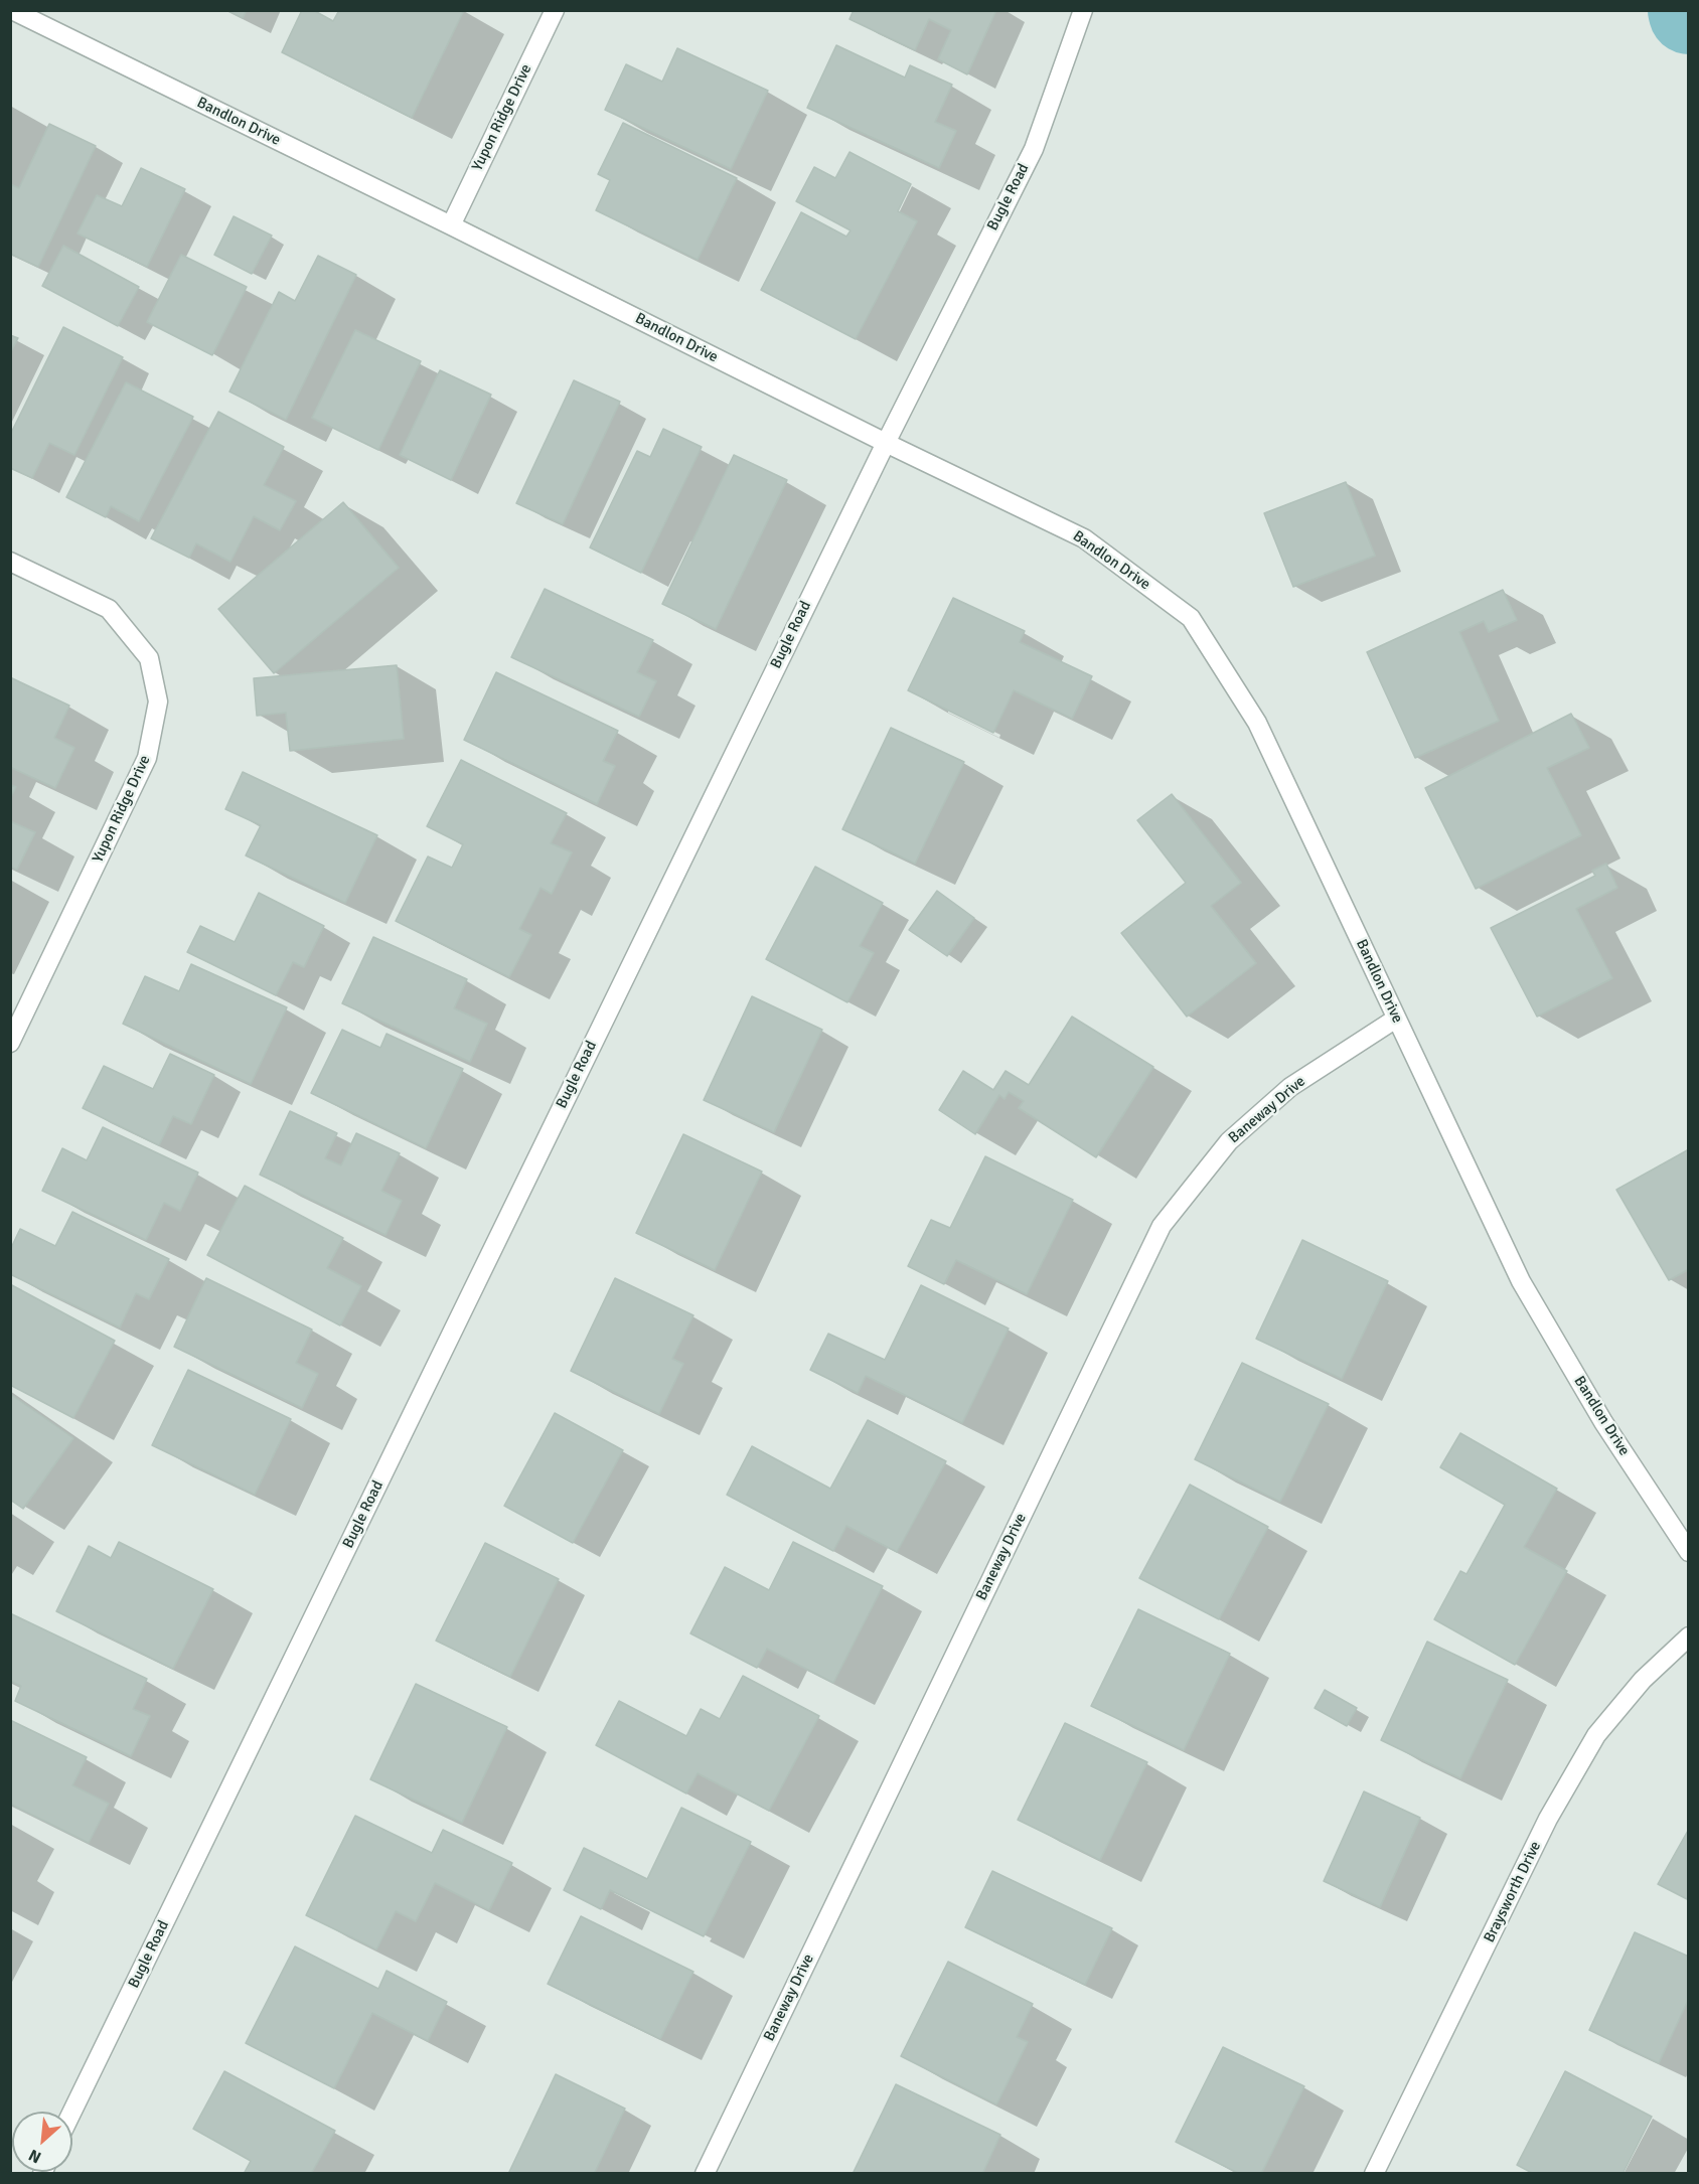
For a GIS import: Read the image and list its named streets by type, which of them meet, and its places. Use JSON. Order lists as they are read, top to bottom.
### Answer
{
  "streets": {
    "street": [
      "Yupon Ridge Drive",
      "Bandlon Drive",
      "Bugle Road",
      "Baneway Drive",
      "Braysworth Drive"
    ]
  },
  "crossings": [
    ["Yupon Ridge Drive", "Bandlon Drive"],
    ["Bandlon Drive", "Bugle Road"],
    ["Bandlon Drive", "Baneway Drive"]
  ],
  "north": "bottom left"
}
